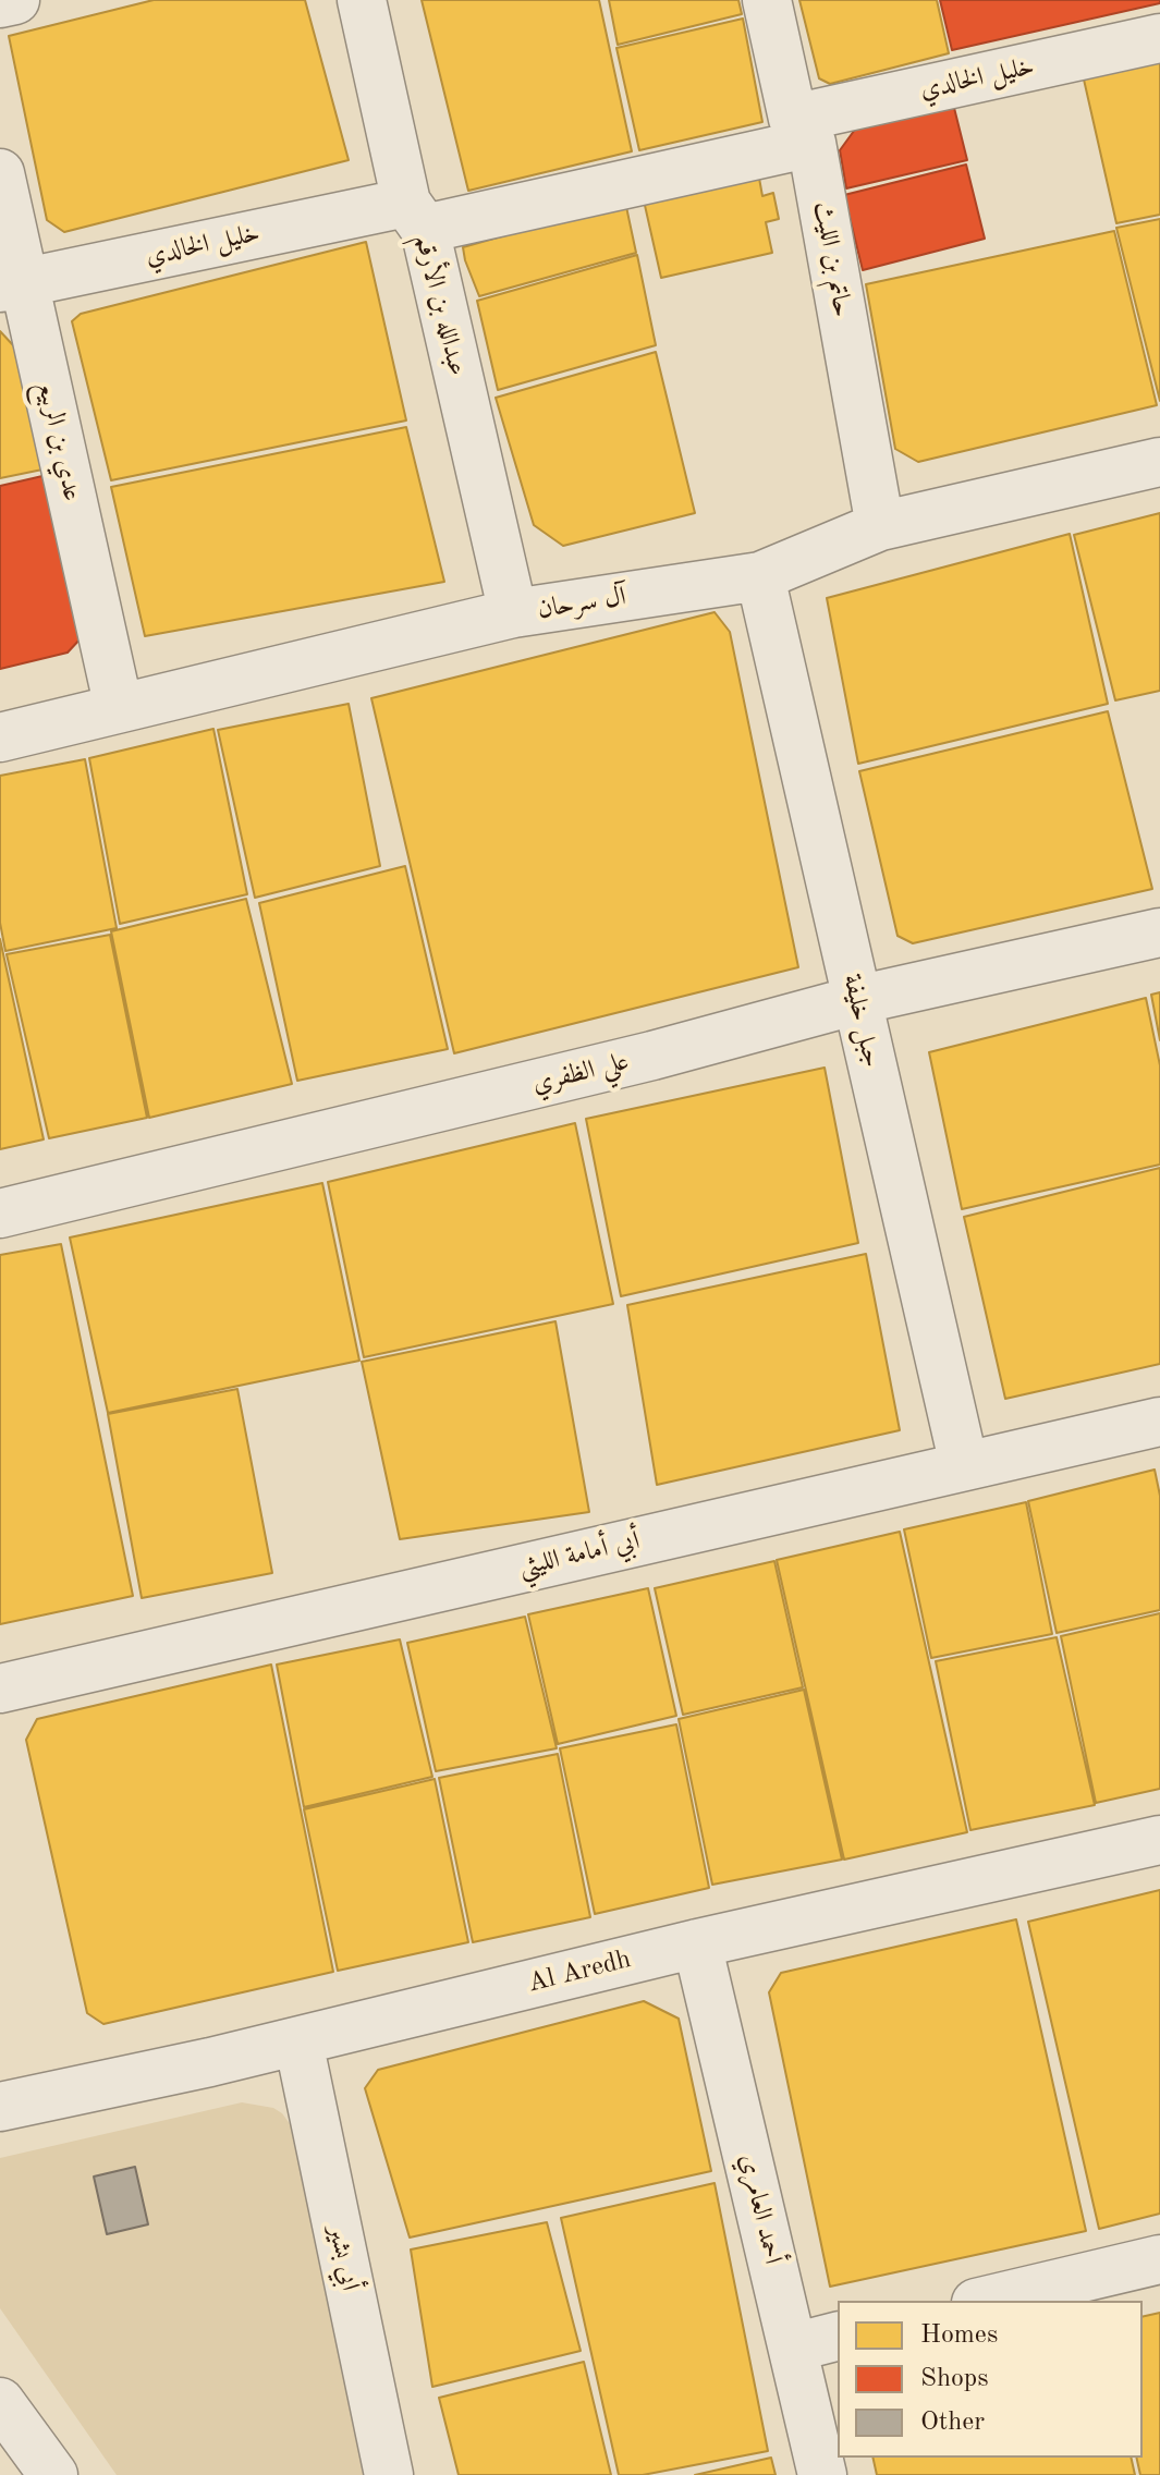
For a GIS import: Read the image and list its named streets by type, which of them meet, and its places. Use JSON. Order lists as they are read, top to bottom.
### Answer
{
  "streets": {
    "street": [
      "خليل الخالدي",
      "حاتم بن الليث",
      "عبدالله بن الأرقم",
      "عدي بن الربيع",
      "آل سرحان",
      "جبل خليفة",
      "علي الظفري",
      "أبي أمامة الليثي",
      "Al Aredh",
      "أحمد العامري",
      "أبي بشير"
    ]
  },
  "crossings": [
    ["خليل الخالدي", "حاتم بن الليث"],
    ["خليل الخالدي", "عبدالله بن الأرقم"],
    ["خليل الخالدي", "عدي بن الربيع"],
    ["حاتم بن الليث", "آل سرحان"],
    ["عبدالله بن الأرقم", "آل سرحان"],
    ["عدي بن الربيع", "آل سرحان"],
    ["آل سرحان", "جبل خليفة"],
    ["جبل خليفة", "علي الظفري"],
    ["جبل خليفة", "أبي أمامة الليثي"],
    ["Al Aredh", "أحمد العامري"],
    ["Al Aredh", "أبي بشير"]
  ],
  "legend": ["Homes", "Shops", "Other"]
}
